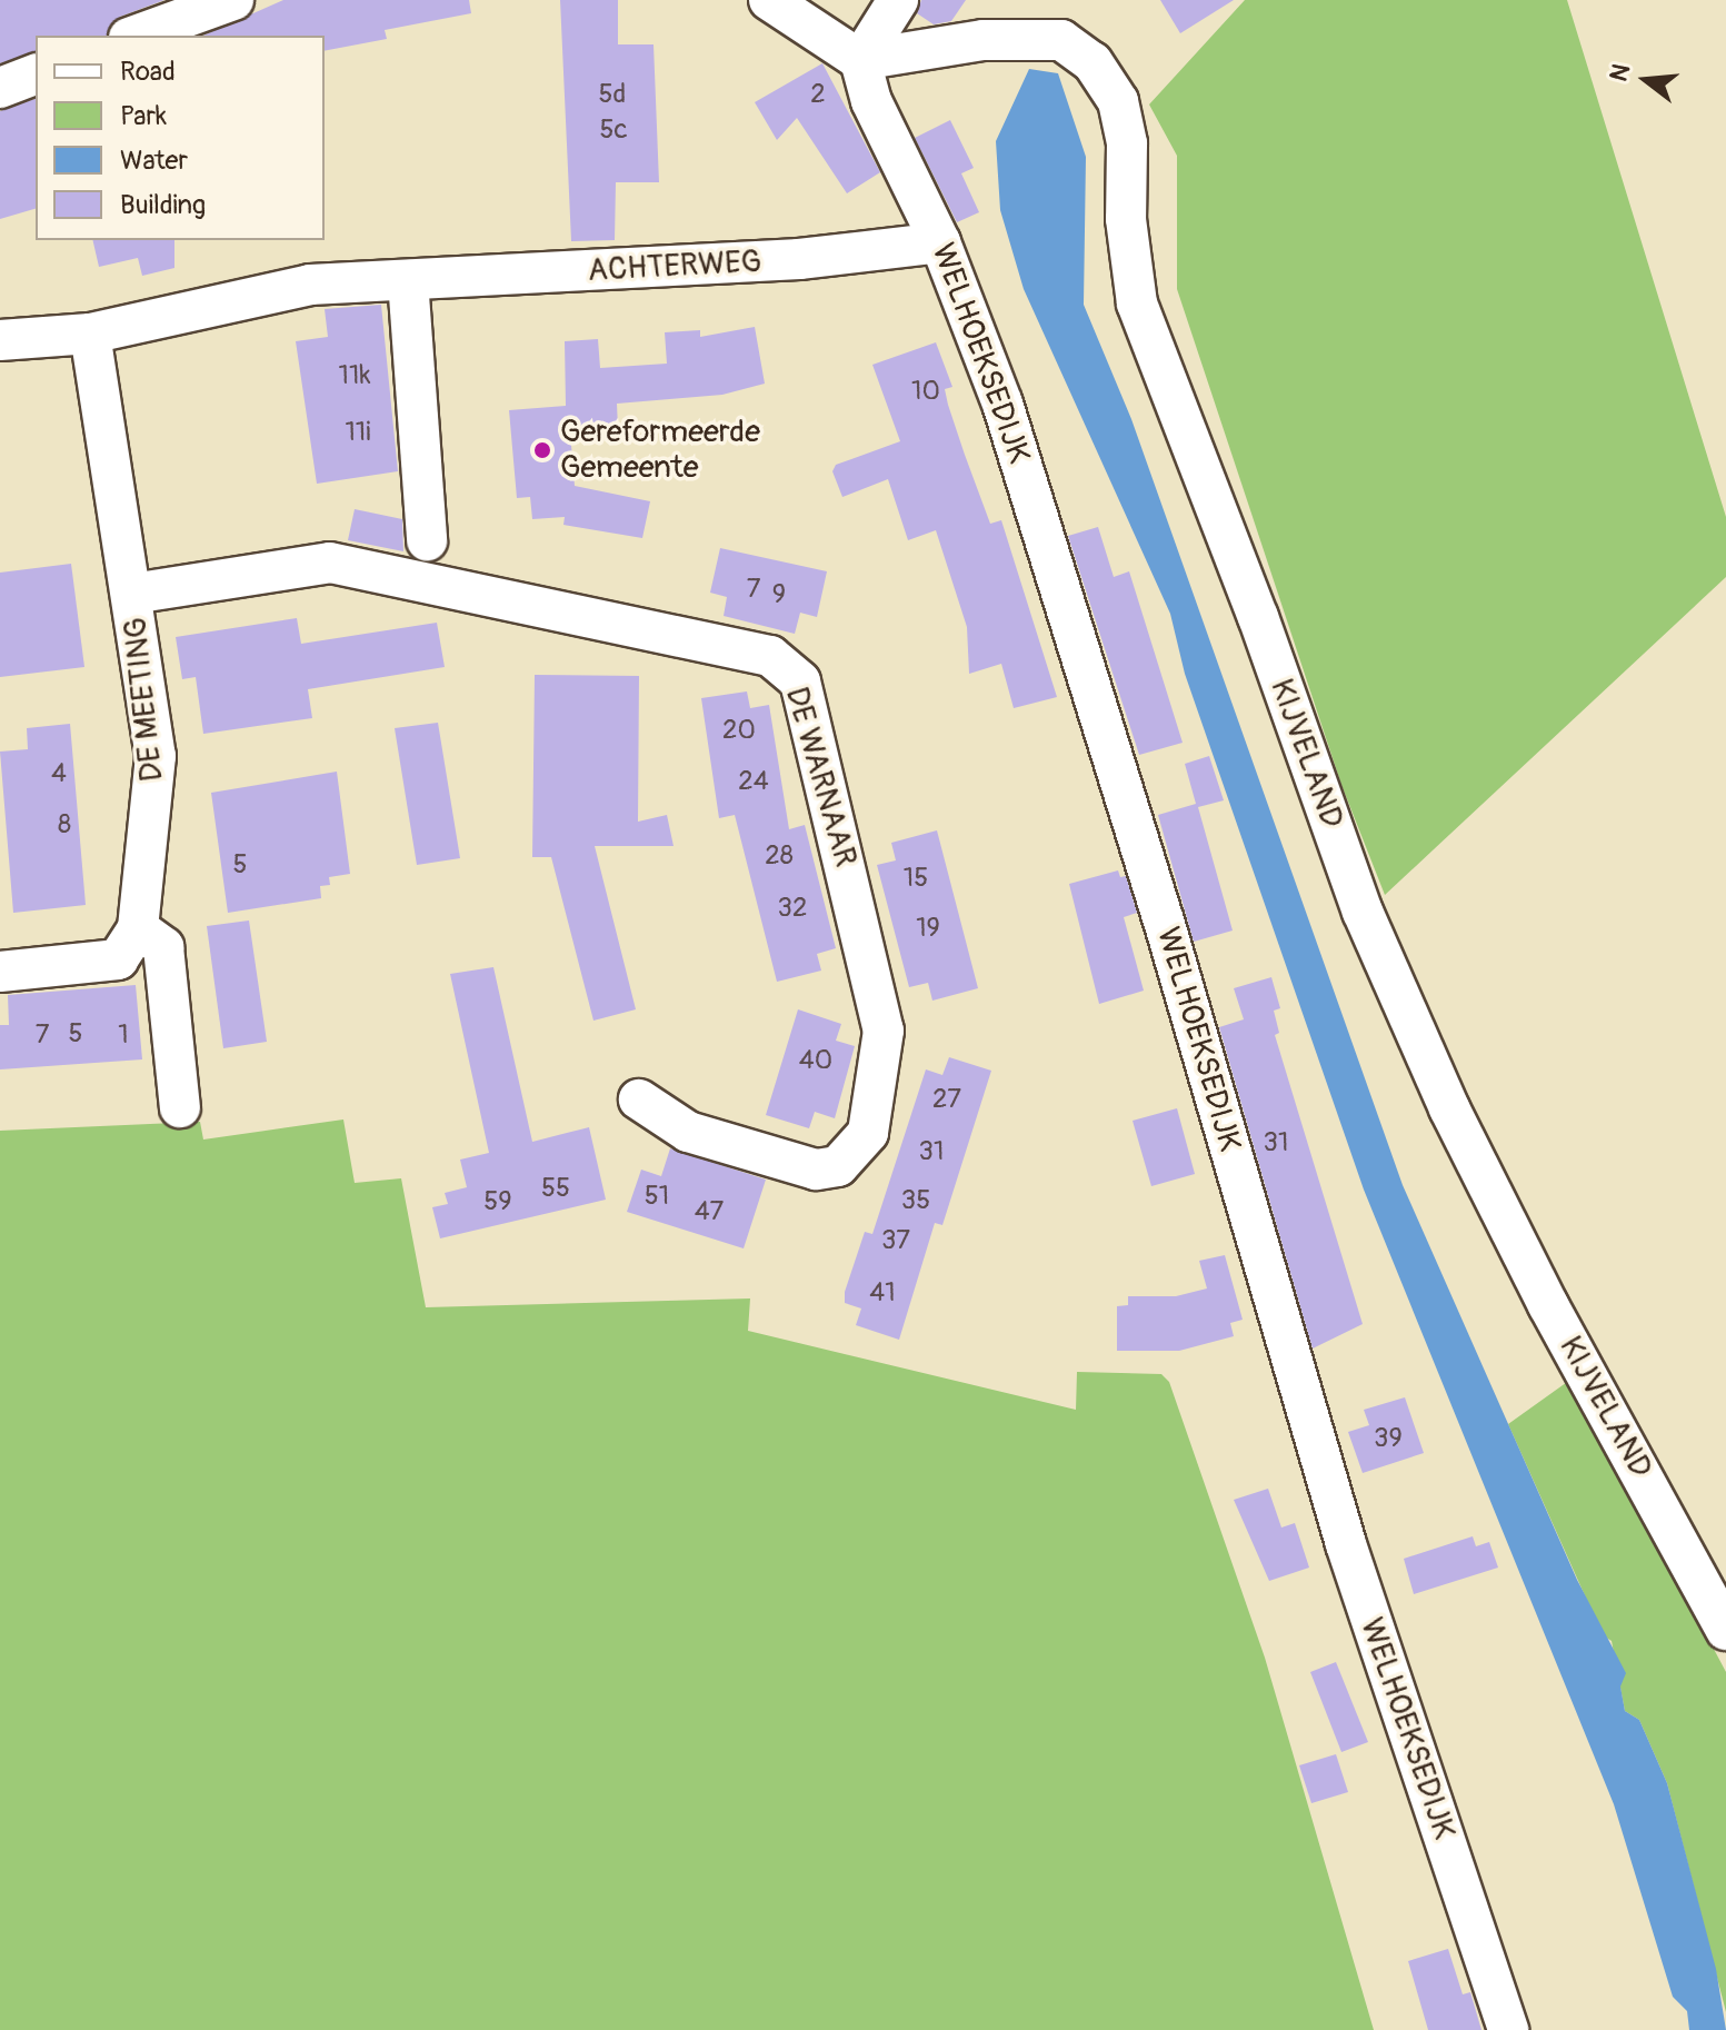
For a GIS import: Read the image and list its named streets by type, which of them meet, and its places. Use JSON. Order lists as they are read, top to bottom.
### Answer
{
  "streets": {
    "street": [
      "ACHTERWEG",
      "WELHOEKSEDIJK",
      "DE MEETING",
      "KIJVELAND",
      "DE WARNAAR"
    ]
  },
  "crossings": [
    ["ACHTERWEG", "WELHOEKSEDIJK"],
    ["ACHTERWEG", "DE MEETING"],
    ["WELHOEKSEDIJK", "KIJVELAND"],
    ["DE MEETING", "DE WARNAAR"]
  ],
  "places": ["Gereformeerde Gemeente"],
  "house_numbers": [
    "5d",
    "2",
    "5c",
    "11k",
    "10",
    "11i",
    "7",
    "9",
    "20",
    "4",
    "24",
    "8",
    "28",
    "5",
    "15",
    "32",
    "19",
    "5",
    "7",
    "1",
    "40",
    "27",
    "31",
    "31",
    "55",
    "51",
    "35",
    "59",
    "47",
    "37",
    "41",
    "39"
  ],
  "legend": [
    "Road",
    "Park",
    "Water",
    "Building"
  ],
  "north": "left"
}
